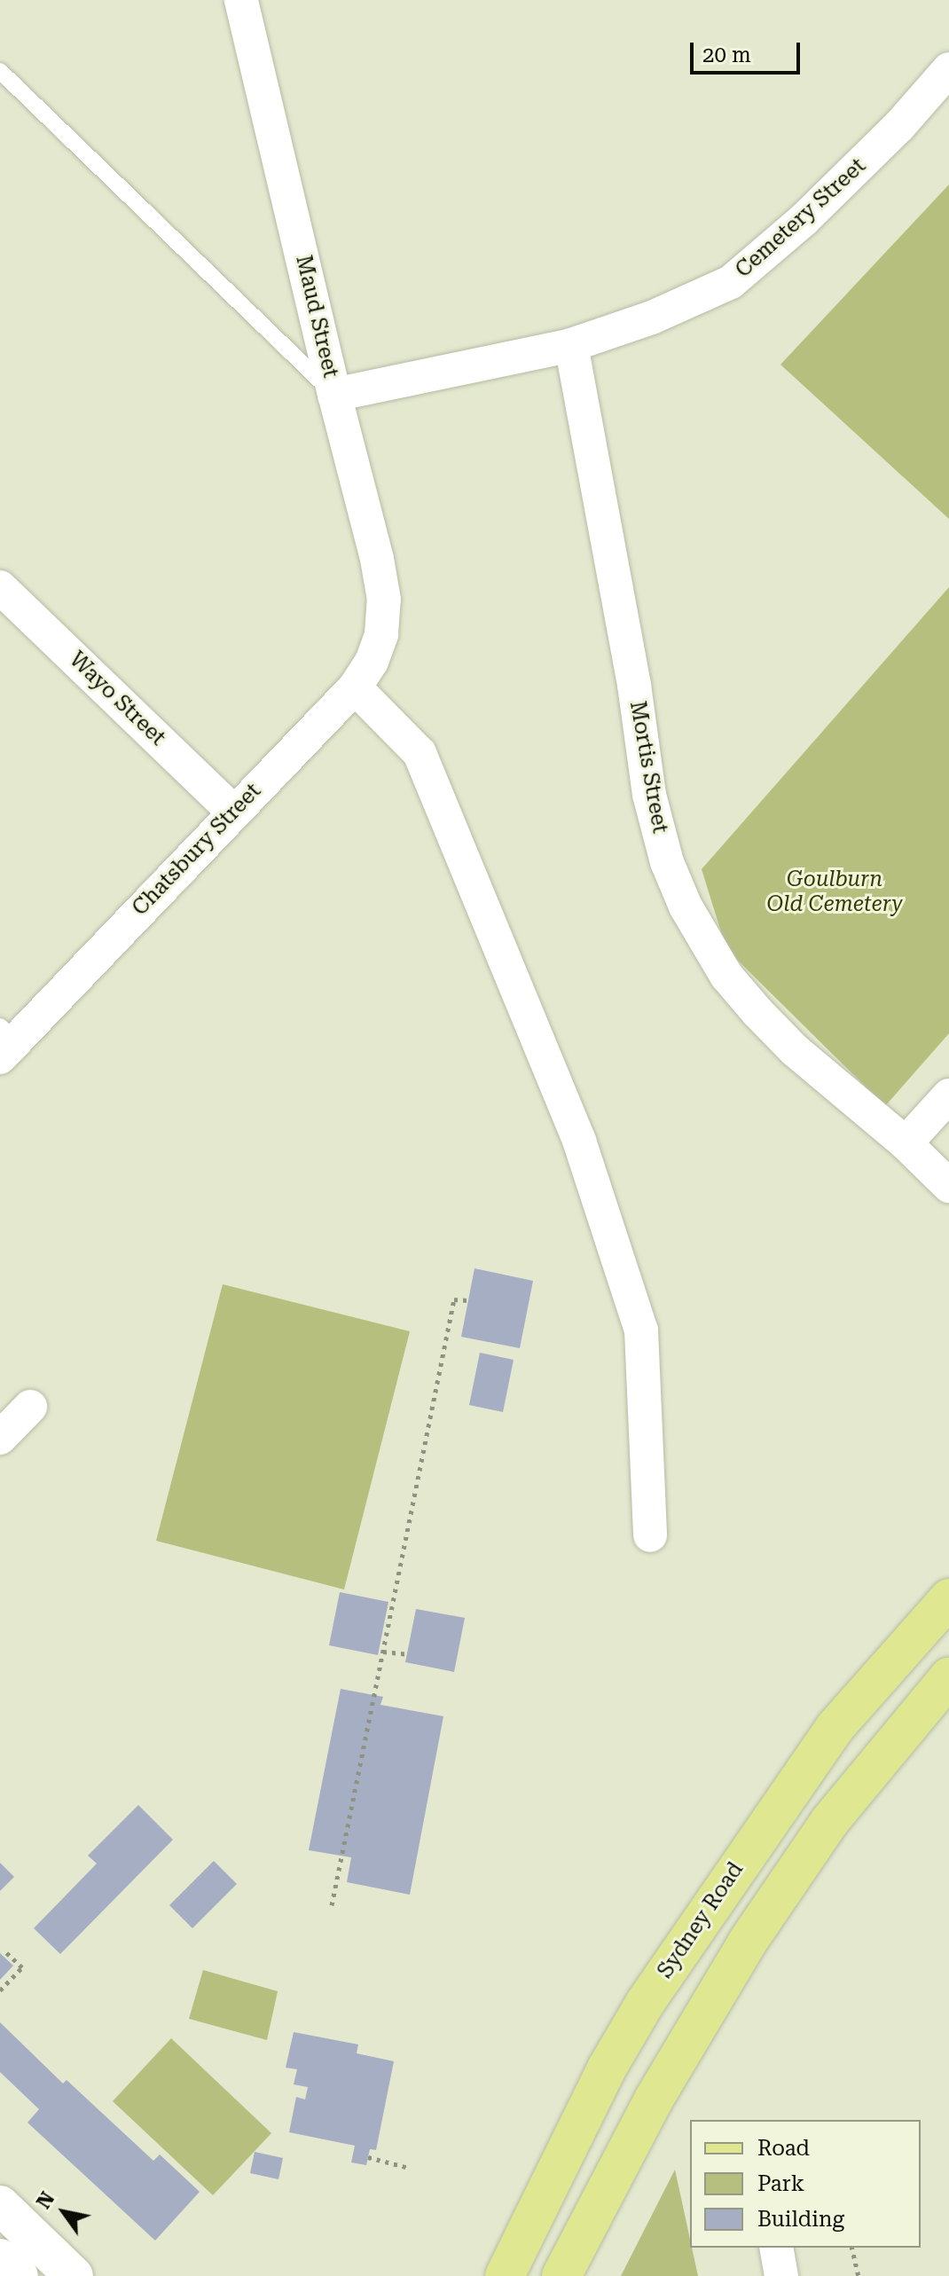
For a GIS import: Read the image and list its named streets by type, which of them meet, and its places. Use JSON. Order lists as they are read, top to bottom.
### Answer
{
  "streets": {
    "main road": ["Sydney Road"],
    "street": [
      "Cemetery Street",
      "Maud Street",
      "Wayo Street",
      "Mortis Street",
      "Chatsbury Street"
    ]
  },
  "crossings": [
    ["Cemetery Street", "Maud Street"],
    ["Cemetery Street", "Mortis Street"],
    ["Maud Street", "Chatsbury Street"],
    ["Wayo Street", "Chatsbury Street"]
  ],
  "parks": ["Goulburn Old Cemetery"],
  "legend": ["Road", "Park", "Building"],
  "scale_bar": "20 m",
  "north": "top left"
}
